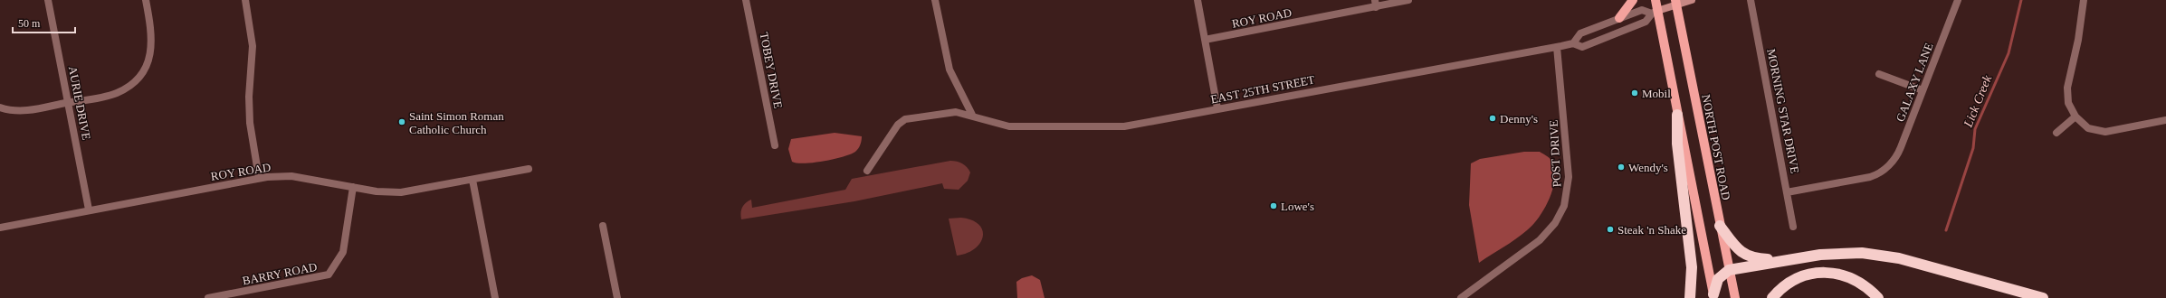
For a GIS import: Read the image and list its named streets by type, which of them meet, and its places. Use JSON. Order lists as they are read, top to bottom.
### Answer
{
  "streets": {
    "main road": ["NORTH POST ROAD"],
    "street": [
      "ROY ROAD",
      "TOBEY DRIVE",
      "GALAXY LANE",
      "EAST 25TH STREET",
      "AURIE DRIVE",
      "MORNING STAR DRIVE",
      "POST DRIVE",
      "BARRY ROAD"
    ]
  },
  "crossings": [
    ["ROY ROAD", "AURIE DRIVE"],
    ["ROY ROAD", "BARRY ROAD"],
    ["GALAXY LANE", "MORNING STAR DRIVE"],
    ["EAST 25TH STREET", "NORTH POST ROAD"],
    ["EAST 25TH STREET", "POST DRIVE"]
  ],
  "water": ["Lick Creek"],
  "places": [
    "Mobil",
    "Denny's",
    "Saint Simon Roman Catholic Church",
    "Wendy's",
    "Lowe's",
    "Steak 'n Shake"
  ],
  "scale_bar": "50 m"
}
